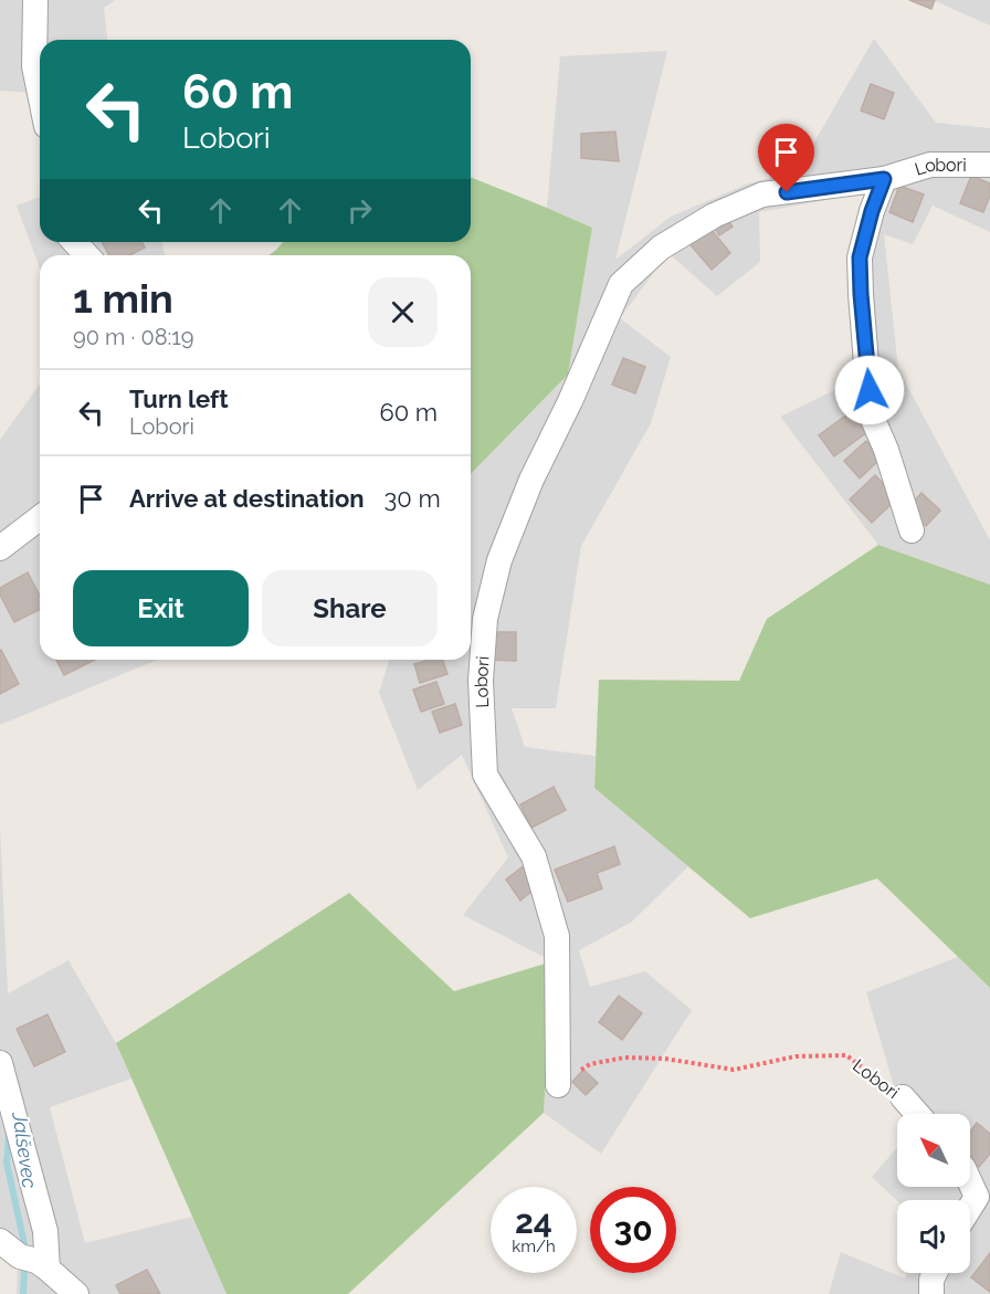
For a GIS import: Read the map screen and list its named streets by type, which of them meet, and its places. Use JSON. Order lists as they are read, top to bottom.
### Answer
{
  "streets": {
    "street": ["Lobori"]
  },
  "water": ["Jalševec"],
  "north": "top left",
  "page": {
    "turn": ["60 m", "Lobori"],
    "heading": ["1 min", "90 m · 08:19"],
    "list": [
      {
        "name": "Turn left",
        "note": "Lobori",
        "value": "60 m"
      },
      {
        "name": "Arrive at destination",
        "value": "30 m"
      }
    ],
    "buttons": ["Exit", "Share"],
    "speed": "24 km/h",
    "limit": "30"
  }
}
